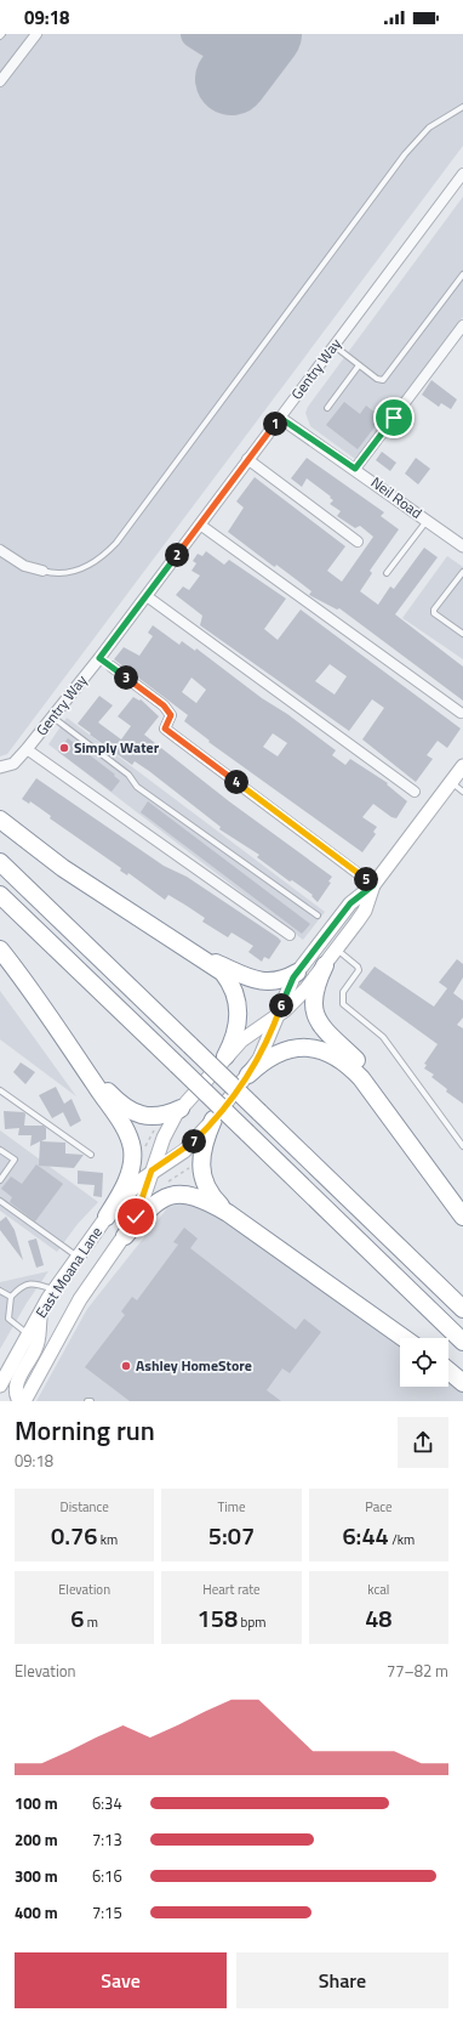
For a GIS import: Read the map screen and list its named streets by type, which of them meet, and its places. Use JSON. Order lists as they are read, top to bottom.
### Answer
{
  "streets": {
    "main road": ["East Moana Lane"],
    "street": ["Gentry Way", "Neil Road"]
  },
  "crossings": [
    ["Gentry Way", "Neil Road"]
  ],
  "places": ["Simply Water", "Ashley HomeStore"],
  "page": {
    "status": "09:18",
    "pins": [
      "1",
      "2",
      "3",
      "4",
      "5",
      "6",
      "7"
    ],
    "heading": ["Morning run", "09:18"],
    "stats": [
      ["Distance", "0.76 km"],
      ["Time", "5:07"],
      ["Pace", "6:44 /km"],
      ["Elevation", "6 m"],
      ["Heart rate", "158 bpm"],
      ["kcal", "48"]
    ],
    "chart": ["Elevation", "77–82 m"],
    "list": [
      {
        "name": "100 m",
        "note": "6:34"
      },
      {
        "name": "200 m",
        "note": "7:13"
      },
      {
        "name": "300 m",
        "note": "6:16"
      },
      {
        "name": "400 m",
        "note": "7:15"
      }
    ],
    "buttons": ["Save", "Share"]
  }
}
